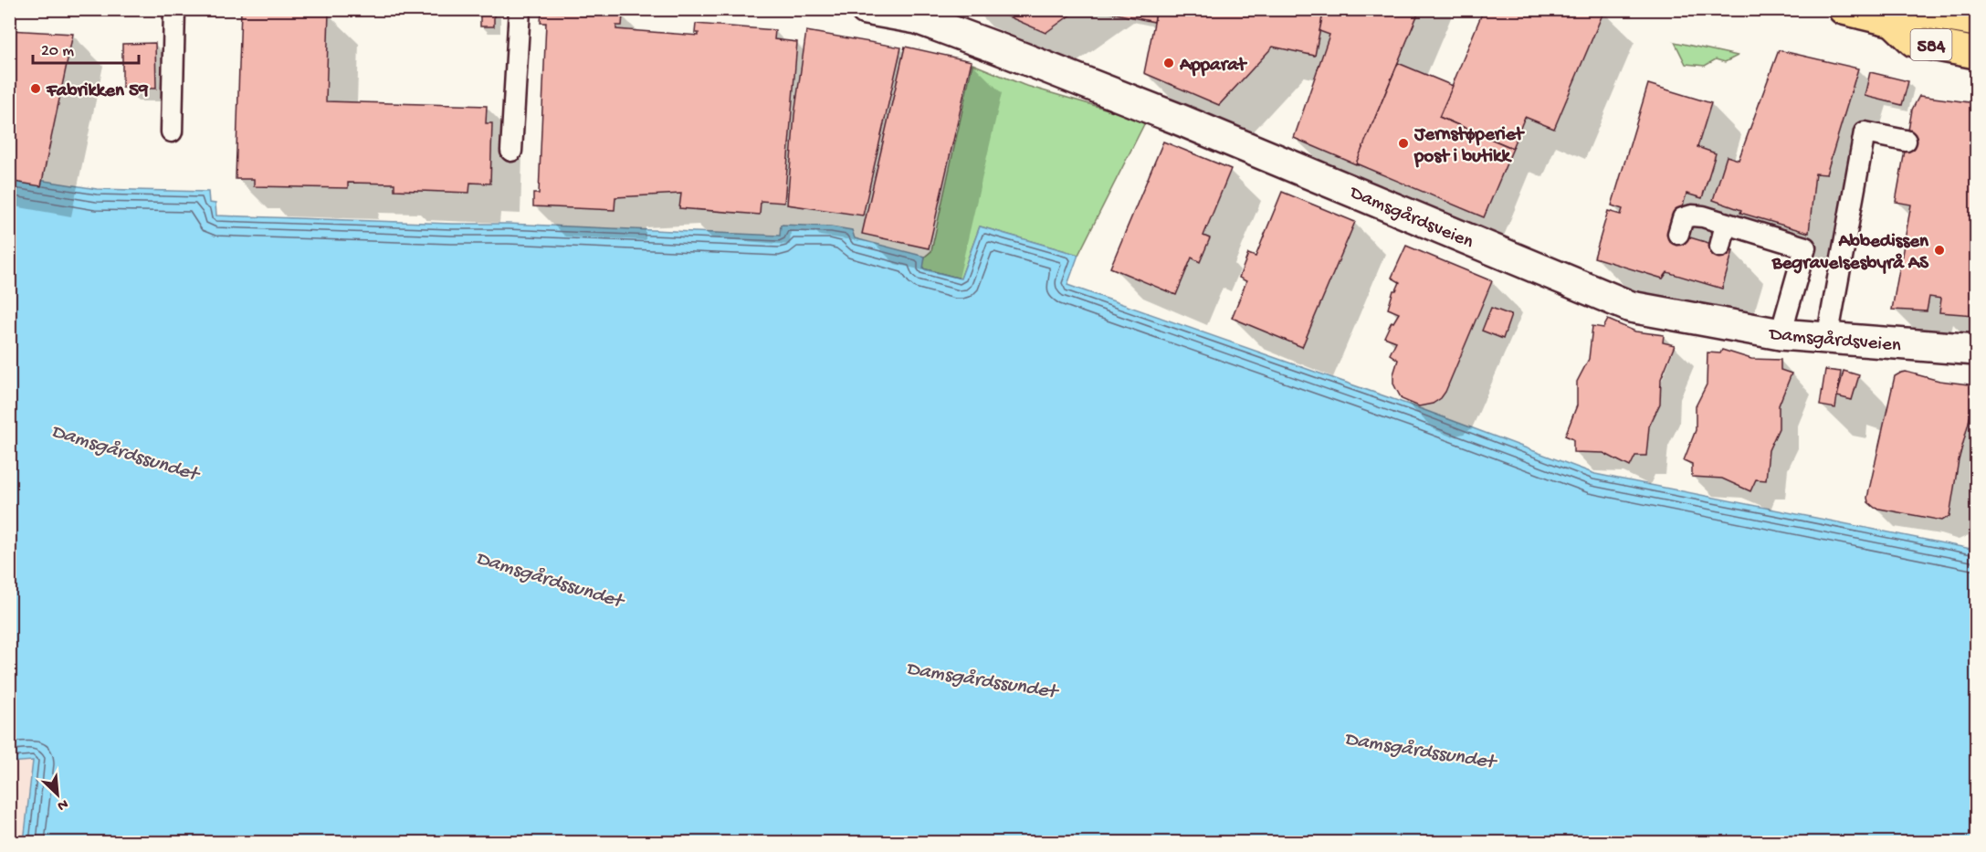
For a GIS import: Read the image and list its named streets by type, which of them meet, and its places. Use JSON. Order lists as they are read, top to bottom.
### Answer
{
  "streets": {
    "main road": ["584"],
    "street": ["Damsgårdsveien"]
  },
  "water": ["Damsgårdssundet"],
  "places": [
    "Apparat",
    "Fabrikken 59",
    "Jernstøperiet post i butikk",
    "Abbedissen Begravelsesbyrå AS"
  ],
  "scale_bar": "20 m",
  "north": "bottom right"
}
